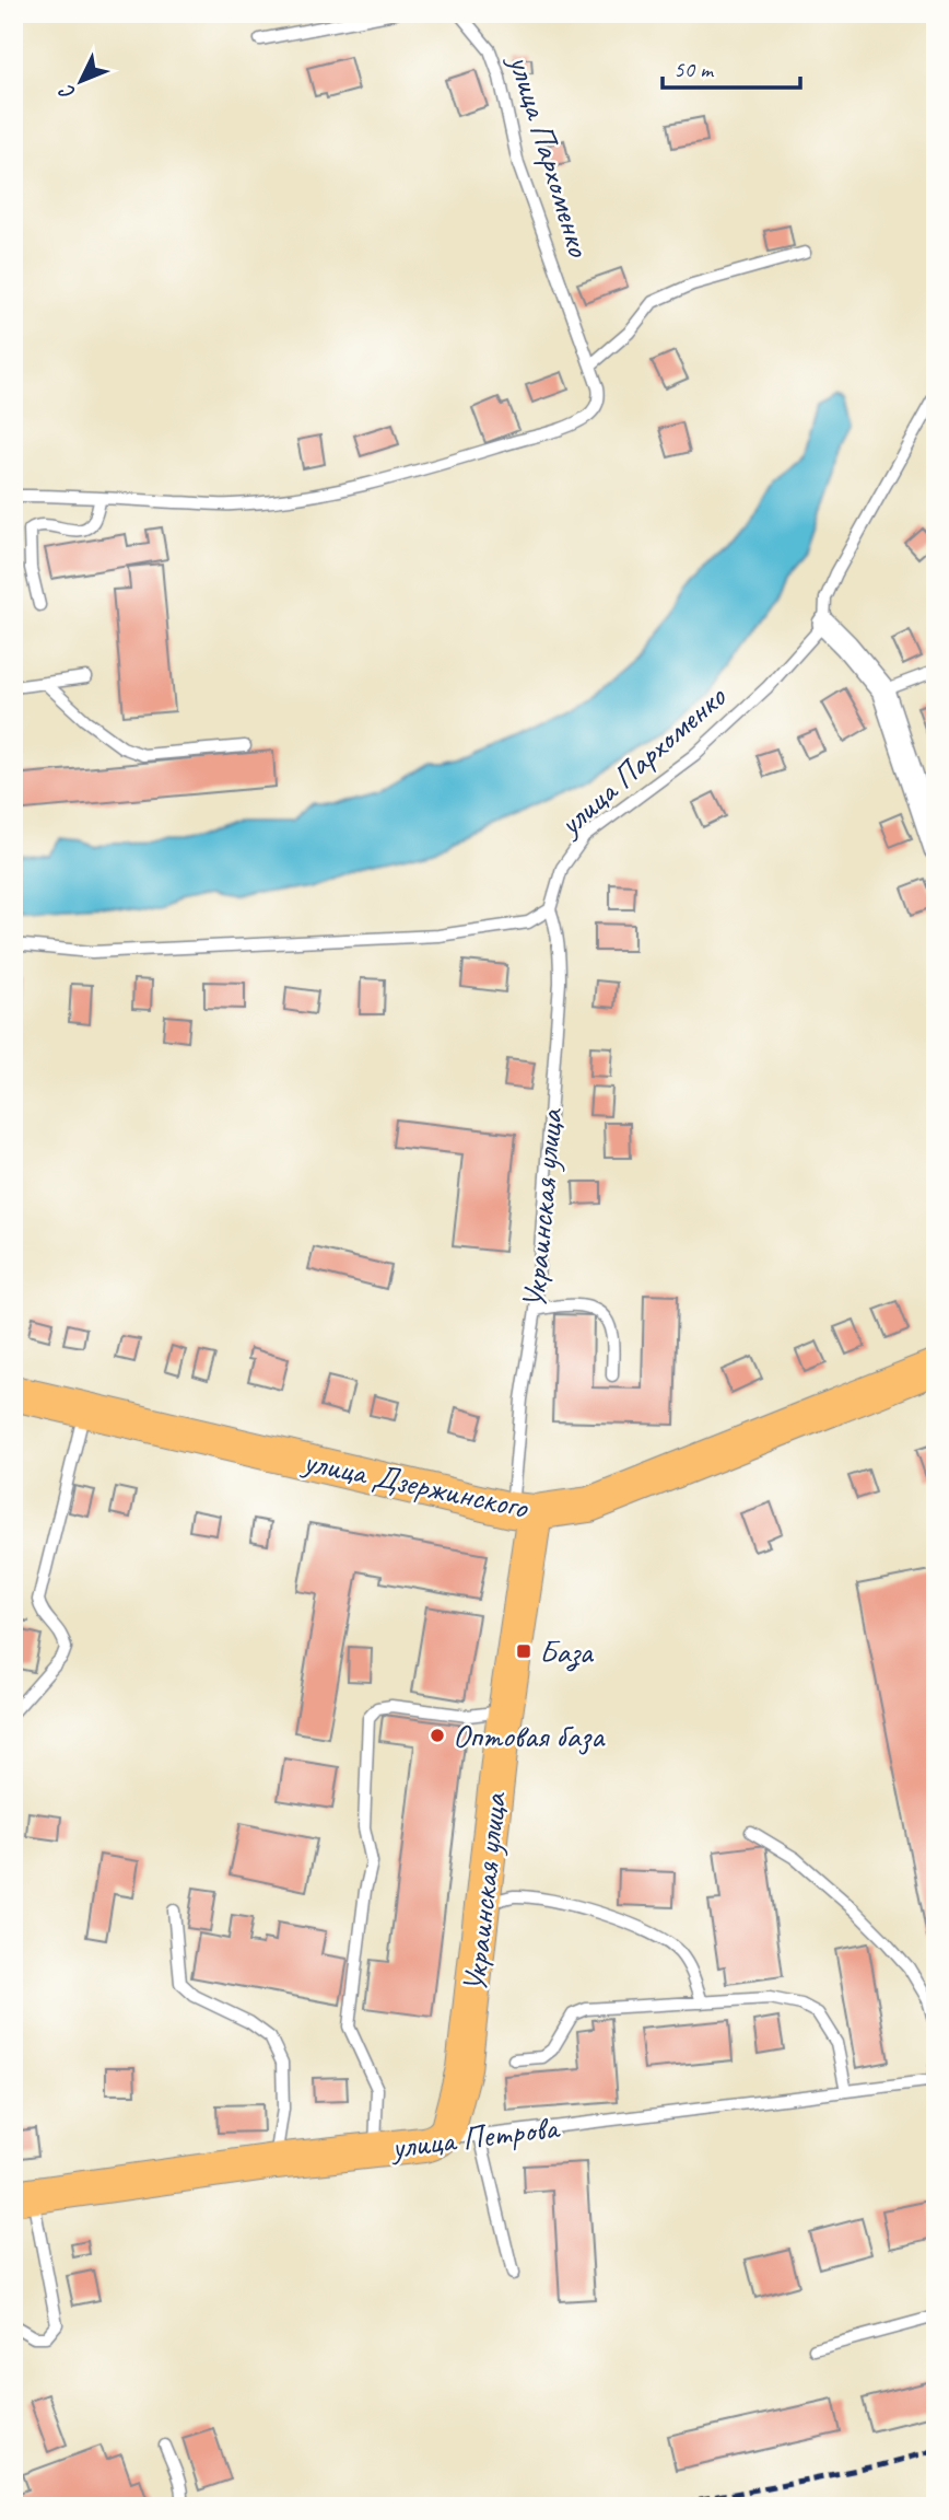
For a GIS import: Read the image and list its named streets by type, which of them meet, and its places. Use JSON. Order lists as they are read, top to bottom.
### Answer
{
  "streets": {
    "main road": ["Украинская улица", "улица Дзержинского", "улица Петрова"],
    "lane": ["улица Пархоменко"]
  },
  "crossings": [
    ["улица Пархоменко", "Украинская улица"],
    ["Украинская улица", "улица Дзержинского"],
    ["Украинская улица", "улица Петрова"]
  ],
  "places": {
    "transit": ["База"],
    "other": ["Оптовая база"]
  },
  "scale_bar": "50 m",
  "north": "bottom left"
}
